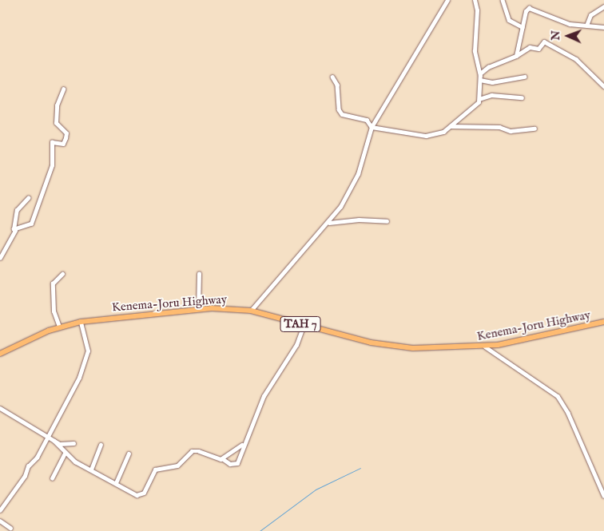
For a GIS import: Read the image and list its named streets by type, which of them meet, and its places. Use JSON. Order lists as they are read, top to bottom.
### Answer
{
  "streets": {
    "highway": ["Kenema-Joru Highway", "TAH 7"]
  },
  "north": "left"
}
